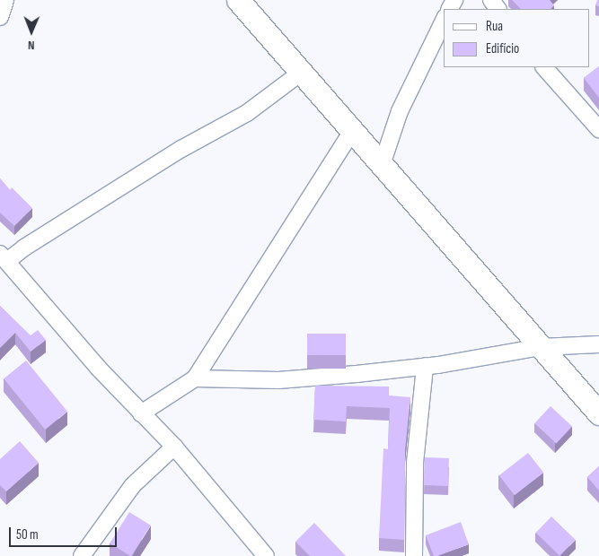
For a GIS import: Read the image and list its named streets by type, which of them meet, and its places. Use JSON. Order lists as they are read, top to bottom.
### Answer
{
  "legend": ["Rua", "Edifício"],
  "scale_bar": "50 m",
  "north": "bottom"
}
